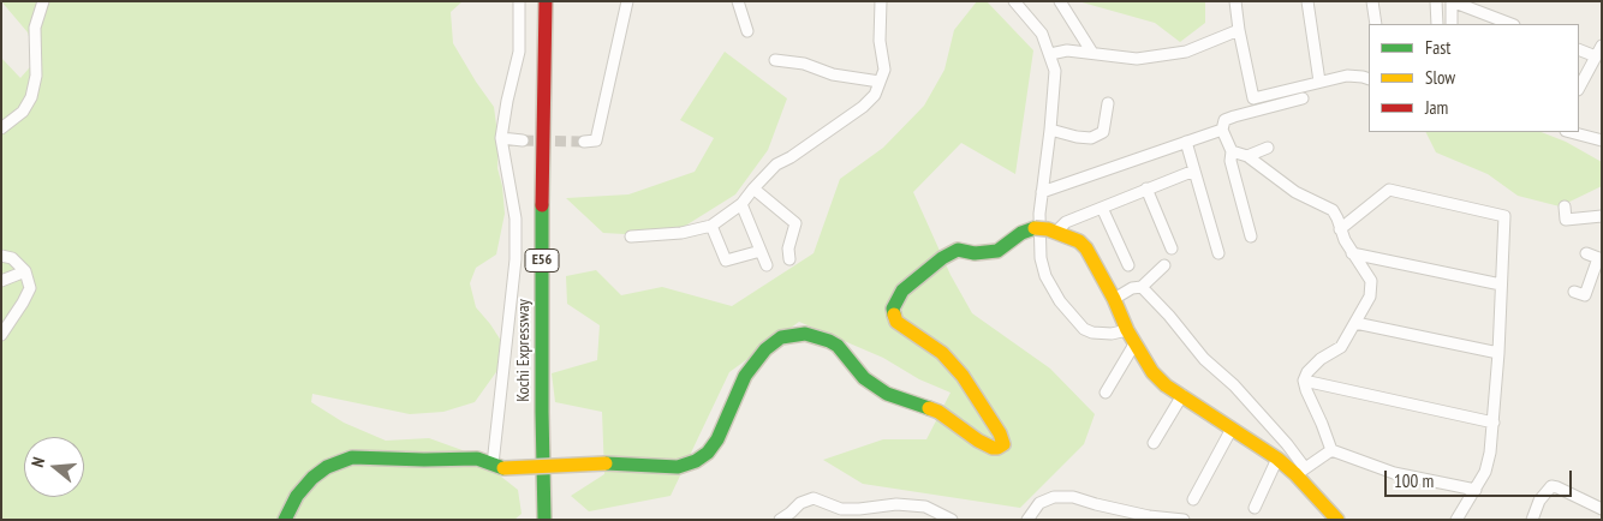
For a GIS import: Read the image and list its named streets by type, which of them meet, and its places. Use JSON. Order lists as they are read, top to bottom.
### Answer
{
  "streets": {
    "main road": ["E56", "Kochi Expressway"]
  },
  "legend": ["Fast", "Slow", "Jam"],
  "scale_bar": "100 m",
  "north": "left"
}
